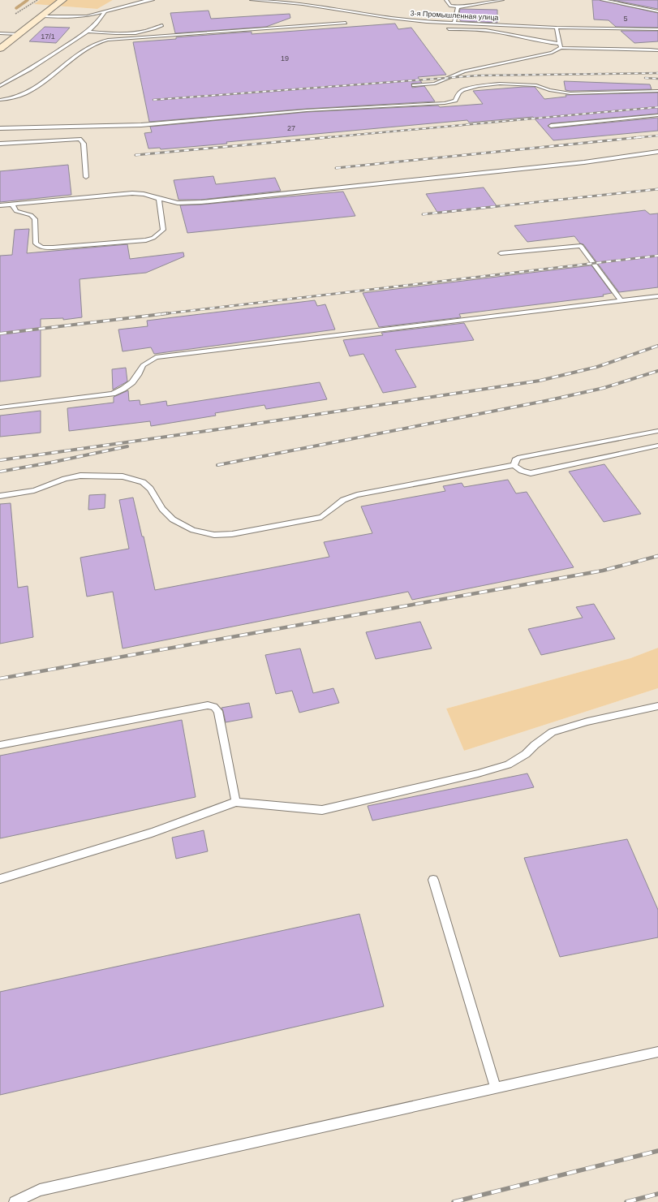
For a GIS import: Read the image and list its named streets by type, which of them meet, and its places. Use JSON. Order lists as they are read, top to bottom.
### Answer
{
  "streets": {
    "lane": ["3-я Промышленная улица"]
  },
  "house_numbers": [
    "5",
    "17/1",
    "19",
    "27"
  ]
}
